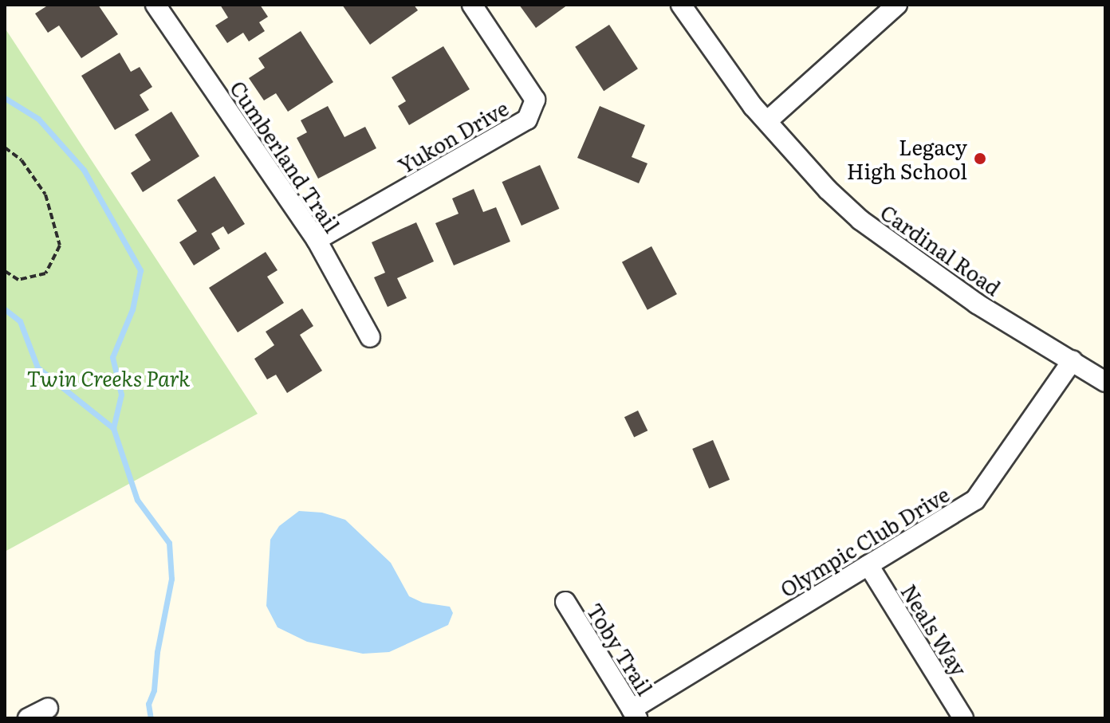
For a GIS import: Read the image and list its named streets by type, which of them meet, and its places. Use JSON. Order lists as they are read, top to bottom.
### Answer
{
  "streets": {
    "street": [
      "Yukon Drive",
      "Cumberland Trail",
      "Cardinal Road",
      "Olympic Club Drive",
      "Neals Way",
      "Toby Trail"
    ]
  },
  "crossings": [
    ["Yukon Drive", "Cumberland Trail"],
    ["Cardinal Road", "Olympic Club Drive"],
    ["Olympic Club Drive", "Neals Way"],
    ["Olympic Club Drive", "Toby Trail"]
  ],
  "parks": ["Twin Creeks Park"],
  "places": ["Legacy High School"]
}
